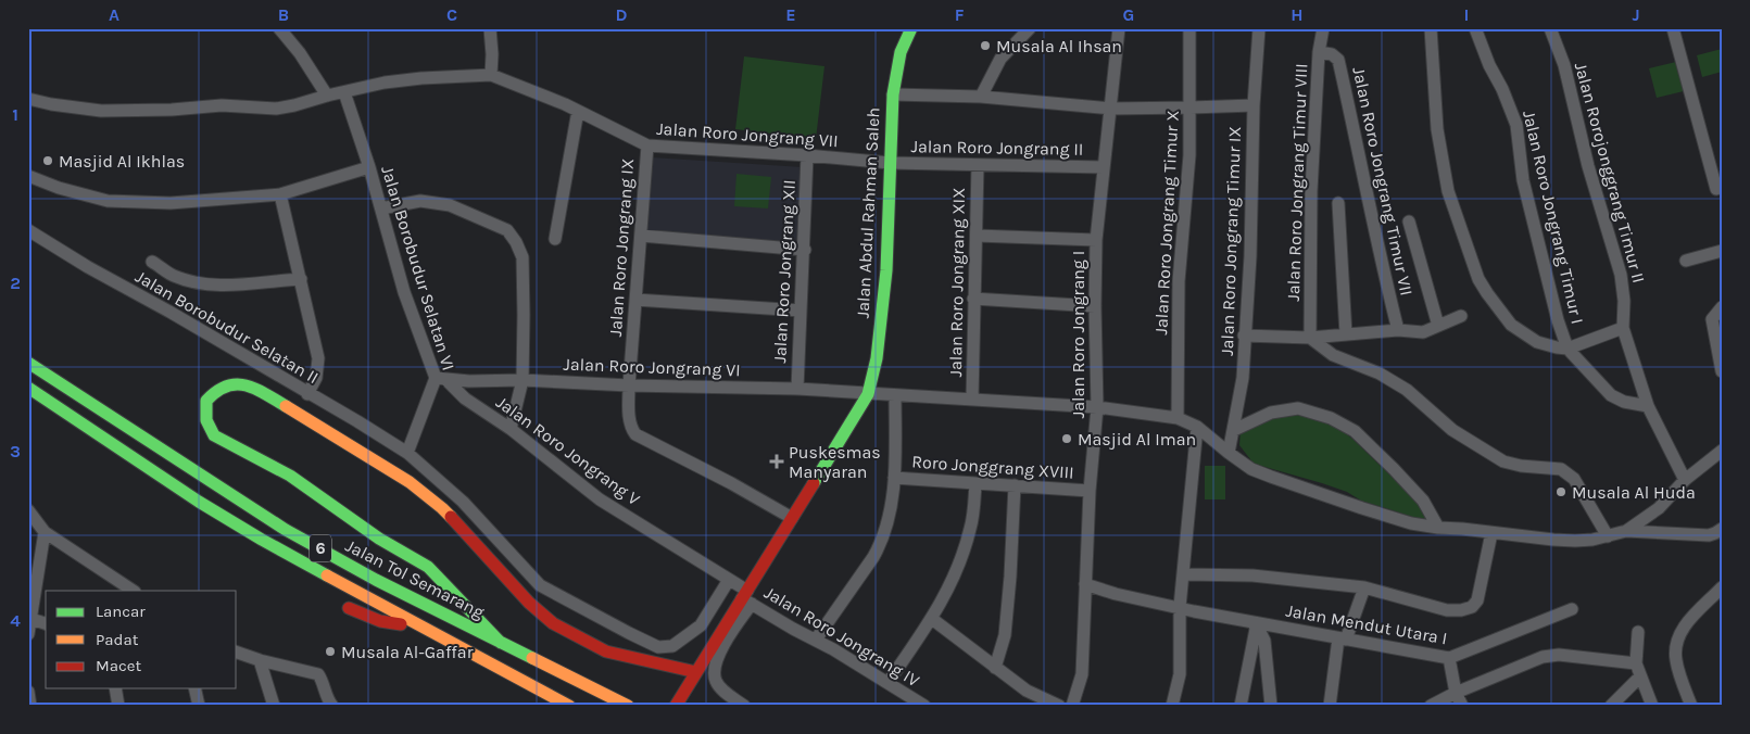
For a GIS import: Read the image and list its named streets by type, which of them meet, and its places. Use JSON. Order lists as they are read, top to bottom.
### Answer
{
  "streets": {
    "main road": ["Jalan Abdul Rahman Saleh", "6", "Jalan Tol Semarang"],
    "street": [
      "Jalan Roro Jongrang VII",
      "Jalan Roro Jongrang II",
      "Jalan Rorojonggrang Timur II",
      "Jalan Roro Jongrang Timur VII",
      "Jalan Roro Jongrang Timur VIII",
      "Jalan Roro Jongrang Timur I",
      "Jalan Roro Jongrang Timur X",
      "Jalan Roro Jongrang Timur IX",
      "Jalan Roro Jongrang IX",
      "Jalan Borobudur Selatan VI",
      "Jalan Roro Jongrang XII",
      "Jalan Roro Jongrang XIX",
      "Jalan Borobudur Selatan II",
      "Jalan Roro Jongrang I",
      "Jalan Roro Jongrang VI",
      "Jalan Roro Jongrang V",
      "Roro Jonggrang XVIII",
      "Jalan Mendut Utara I",
      "Jalan Roro Jongrang IV"
    ]
  },
  "crossings": [
    ["Jalan Roro Jongrang VII", "Jalan Roro Jongrang II"],
    ["Jalan Roro Jongrang VII", "Jalan Abdul Rahman Saleh"],
    ["Jalan Roro Jongrang VII", "Jalan Roro Jongrang IX"],
    ["Jalan Roro Jongrang VII", "Jalan Roro Jongrang XII"],
    ["Jalan Roro Jongrang II", "Jalan Abdul Rahman Saleh"],
    ["Jalan Roro Jongrang II", "Jalan Roro Jongrang XIX"],
    ["Jalan Roro Jongrang II", "Jalan Roro Jongrang I"],
    ["Jalan Roro Jongrang Timur VII", "Jalan Roro Jongrang Timur VIII"],
    ["Jalan Abdul Rahman Saleh", "Jalan Roro Jongrang IX"],
    ["Jalan Abdul Rahman Saleh", "Jalan Roro Jongrang VI"],
    ["Jalan Abdul Rahman Saleh", "Jalan Roro Jongrang V"],
    ["Jalan Abdul Rahman Saleh", "Jalan Roro Jongrang IV"],
    ["Jalan Roro Jongrang Timur X", "Jalan Roro Jongrang VI"],
    ["Jalan Roro Jongrang Timur IX", "Jalan Roro Jongrang VI"],
    ["Jalan Roro Jongrang IX", "Jalan Roro Jongrang VI"],
    ["Jalan Borobudur Selatan VI", "Jalan Borobudur Selatan II"],
    ["Jalan Borobudur Selatan VI", "Jalan Roro Jongrang VI"],
    ["Jalan Borobudur Selatan VI", "Jalan Roro Jongrang V"],
    ["Jalan Roro Jongrang XII", "Jalan Roro Jongrang VI"],
    ["Jalan Roro Jongrang XIX", "Jalan Roro Jongrang VI"],
    ["Jalan Roro Jongrang I", "Jalan Roro Jongrang VI"],
    ["Jalan Roro Jongrang I", "Roro Jonggrang XVIII"],
    ["Jalan Roro Jongrang I", "Jalan Mendut Utara I"],
    ["Jalan Roro Jongrang VI", "Jalan Roro Jongrang V"],
    ["Jalan Roro Jongrang V", "Jalan Roro Jongrang IV"]
  ],
  "places": {
    "other": [
      "Musala Al Ihsan",
      "Masjid Al Ikhlas",
      "Masjid Al Iman",
      "Musala Al Huda",
      "Musala Al-Gaffar"
    ],
    "health": ["Puskesmas Manyaran"]
  },
  "legend": ["Lancar", "Padat", "Macet"],
  "grid": {
    "columns": [
      "A",
      "B",
      "C",
      "D",
      "E",
      "F",
      "G",
      "H",
      "I",
      "J"
    ],
    "rows": [
      "1",
      "2",
      "3",
      "4"
    ]
  }
}
